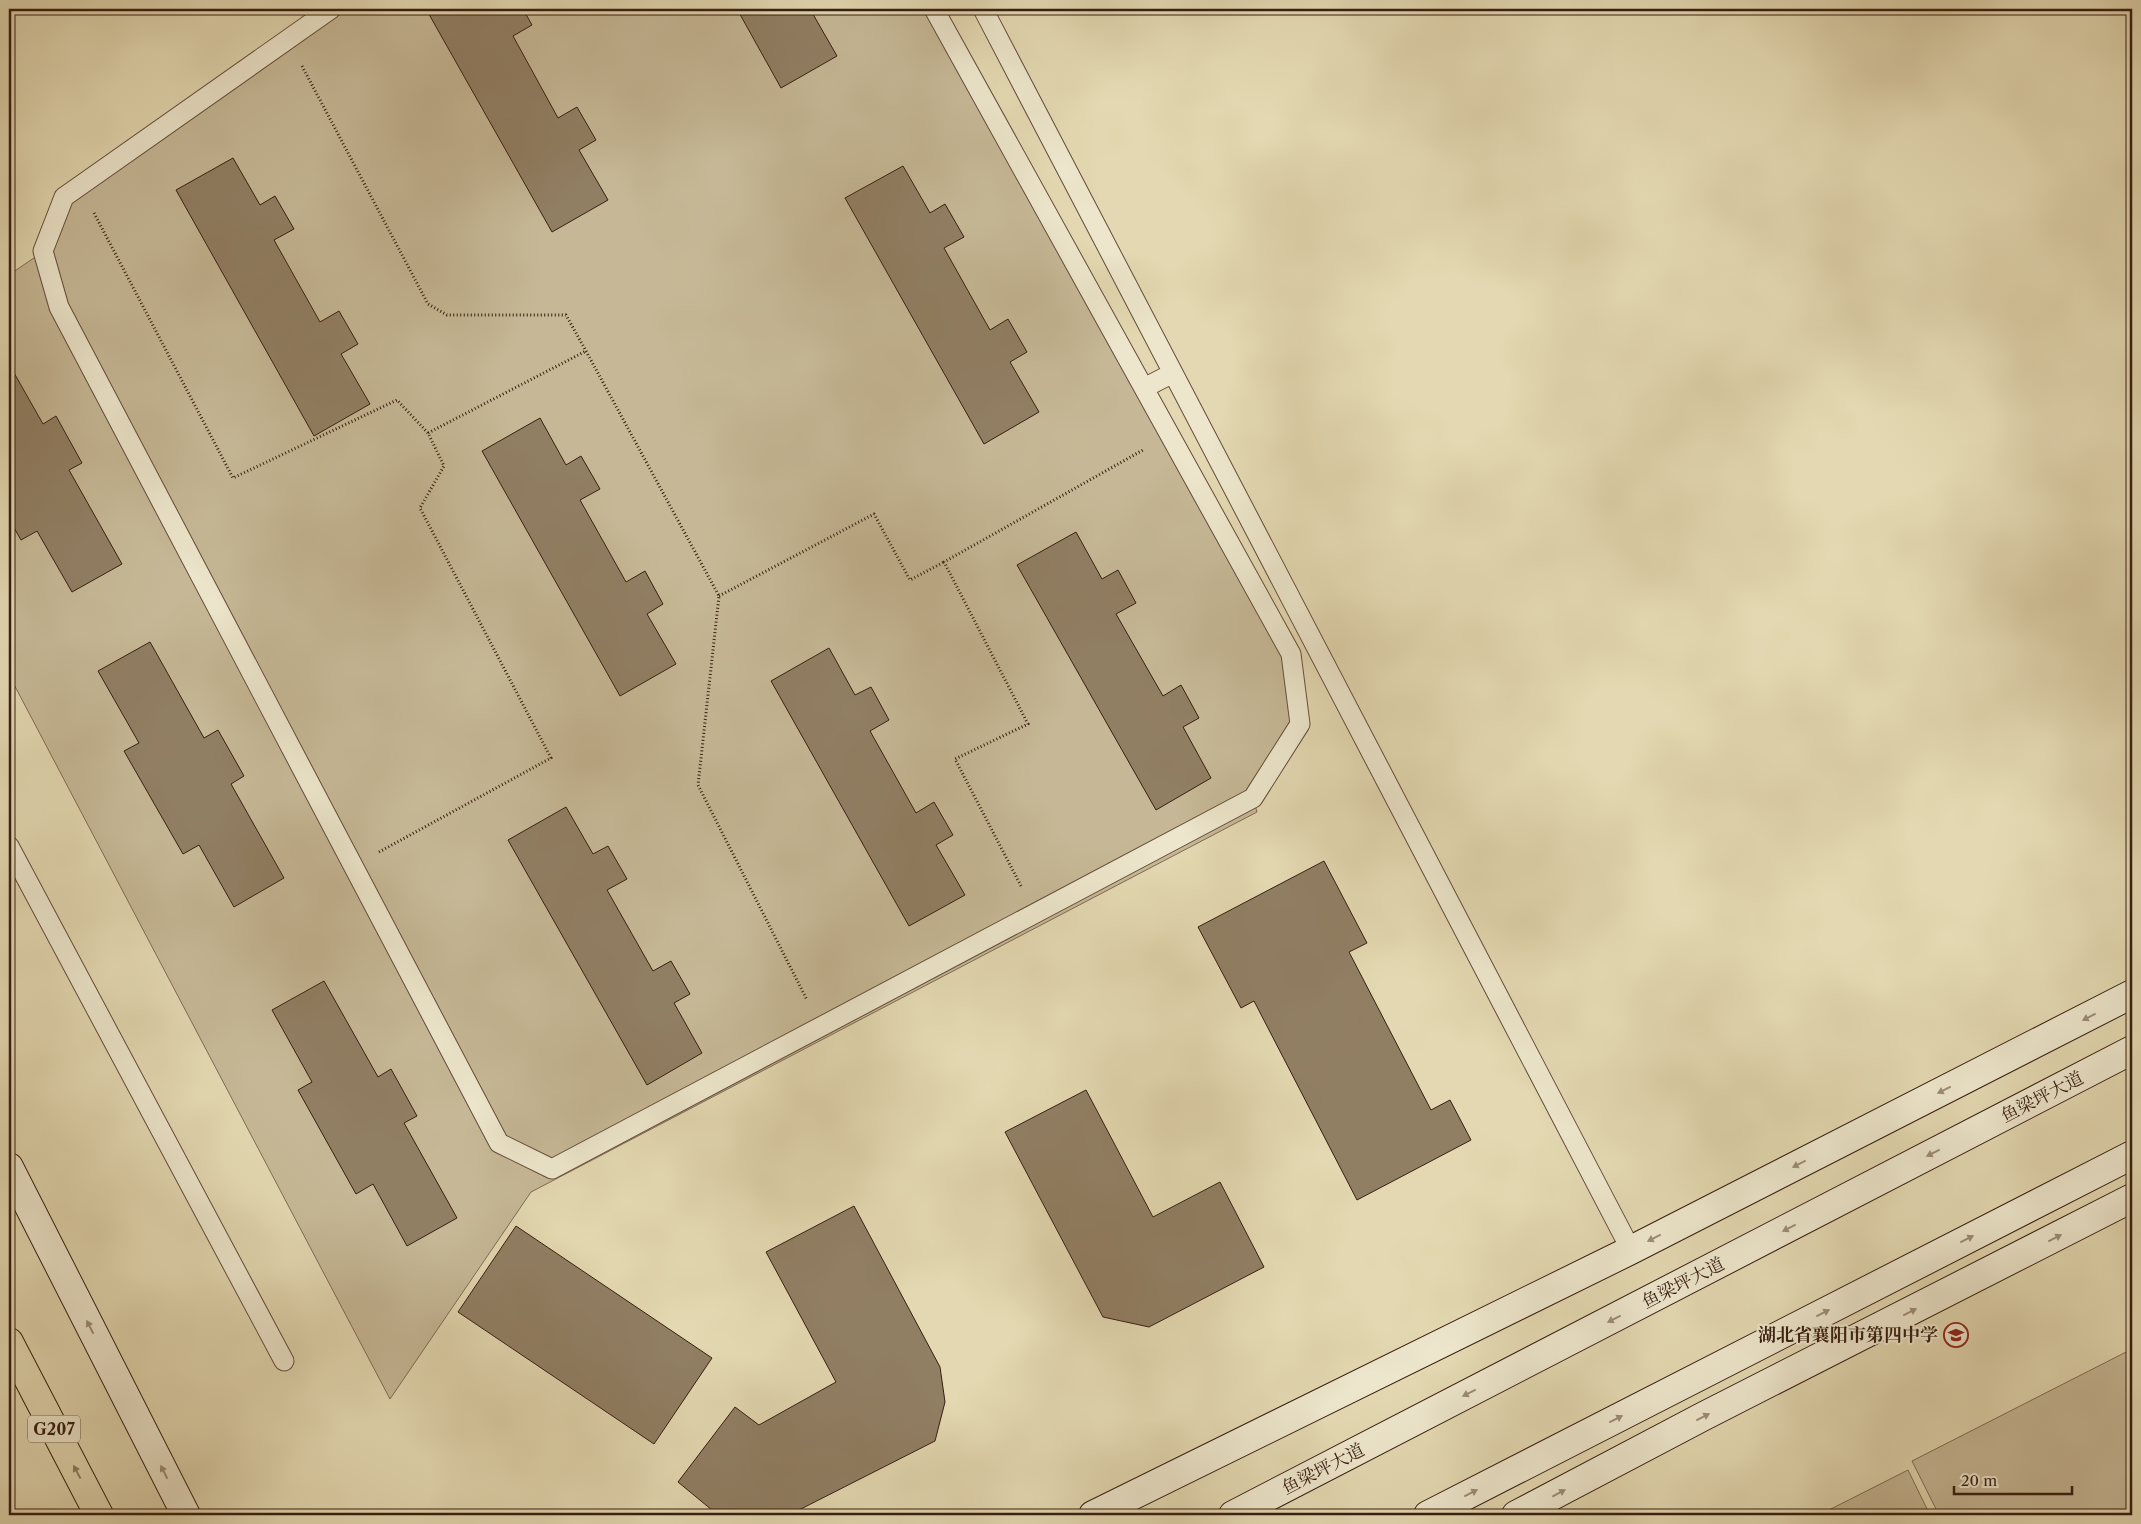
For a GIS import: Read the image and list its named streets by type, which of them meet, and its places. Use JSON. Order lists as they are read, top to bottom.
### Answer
{
  "streets": {
    "highway": ["G207"],
    "main road": ["鱼梁坪大道"]
  },
  "places": {
    "school or university": ["湖北省襄阳市第四中学"]
  },
  "scale_bar": "20 m"
}
